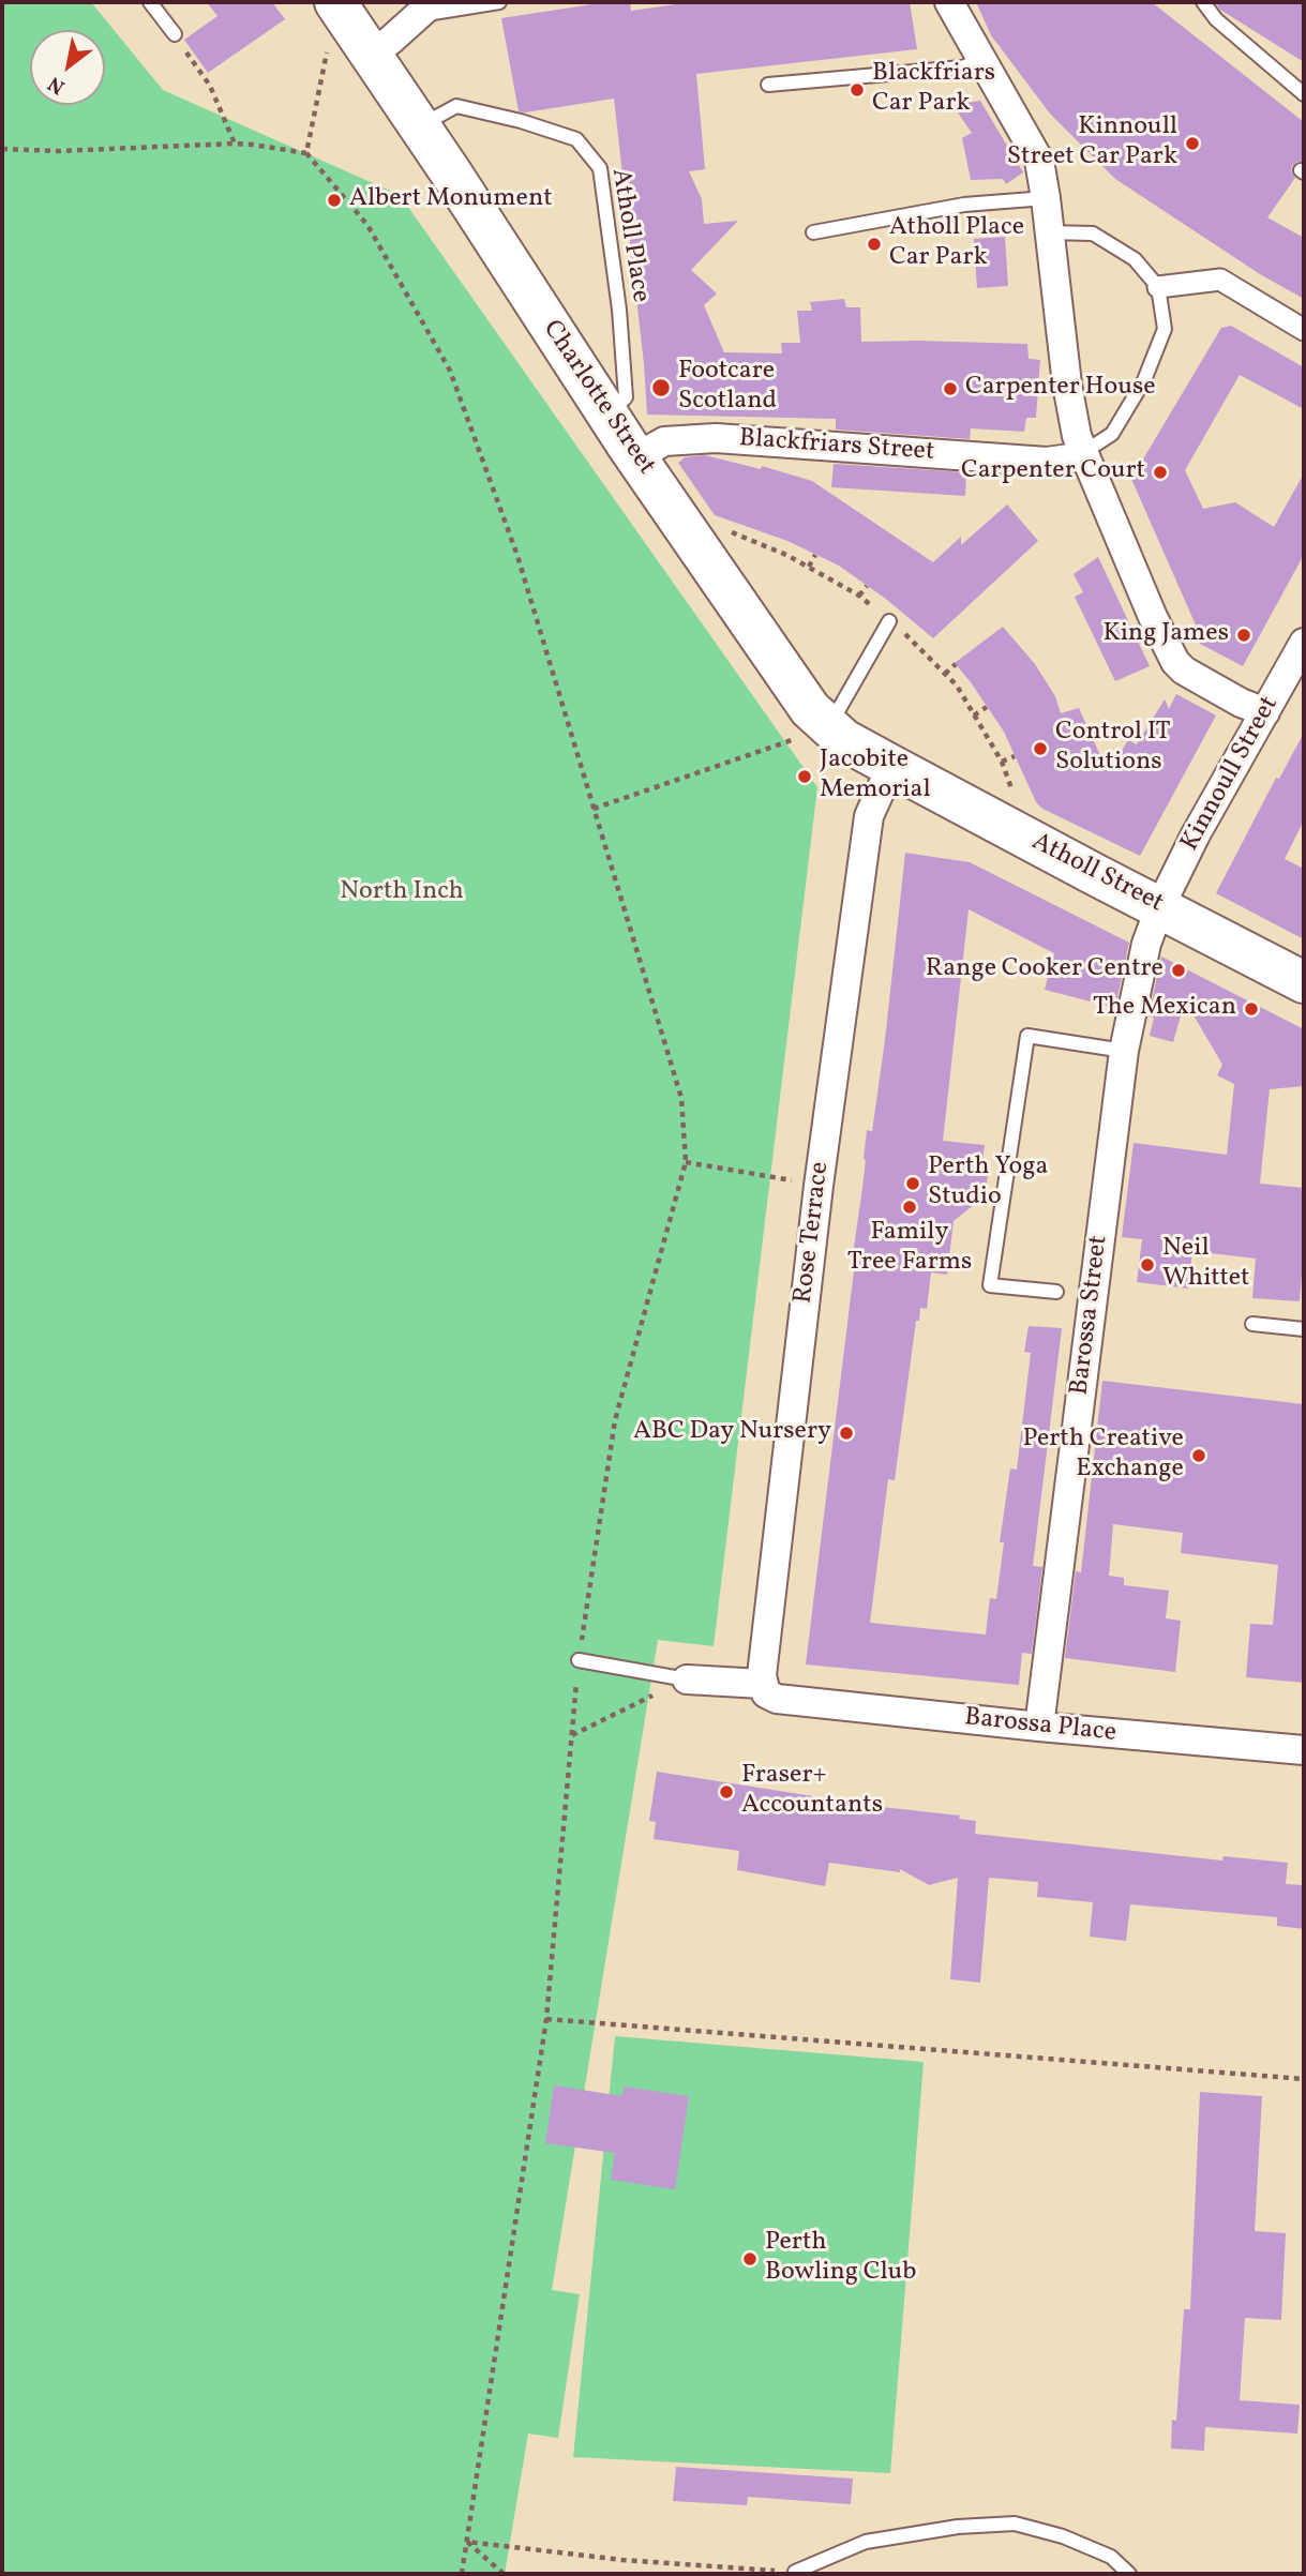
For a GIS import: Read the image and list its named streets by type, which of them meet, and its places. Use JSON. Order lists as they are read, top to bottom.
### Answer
{
  "streets": {
    "main road": ["Charlotte Street", "Atholl Street"],
    "street": [
      "Blackfriars Street",
      "Kinnoull Street",
      "Rose Terrace",
      "Barossa Street",
      "Barossa Place"
    ],
    "lane": ["Atholl Place"]
  },
  "crossings": [
    ["Atholl Place", "Charlotte Street"],
    ["Charlotte Street", "Blackfriars Street"],
    ["Charlotte Street", "Atholl Street"],
    ["Charlotte Street", "Rose Terrace"],
    ["Kinnoull Street", "Atholl Street"],
    ["Kinnoull Street", "Barossa Street"],
    ["Atholl Street", "Rose Terrace"],
    ["Atholl Street", "Barossa Street"],
    ["Rose Terrace", "Barossa Place"],
    ["Barossa Street", "Barossa Place"]
  ],
  "parks": ["North Inch"],
  "places": [
    "Blackfriars Car Park",
    "Kinnoull Street Car Park",
    "Albert Monument",
    "Atholl Place Car Park",
    "Footcare Scotland",
    "Carpenter House",
    "Carpenter Court",
    "King James",
    "Control IT Solutions",
    "Jacobite Memorial",
    "Range Cooker Centre",
    "The Mexican",
    "Perth Yoga Studio",
    "Family Tree Farms",
    "Neil Whittet",
    "ABC Day Nursery",
    "Perth Creative Exchange",
    "Fraser+ Accountants",
    "Perth Bowling Club"
  ],
  "north": "bottom left"
}
